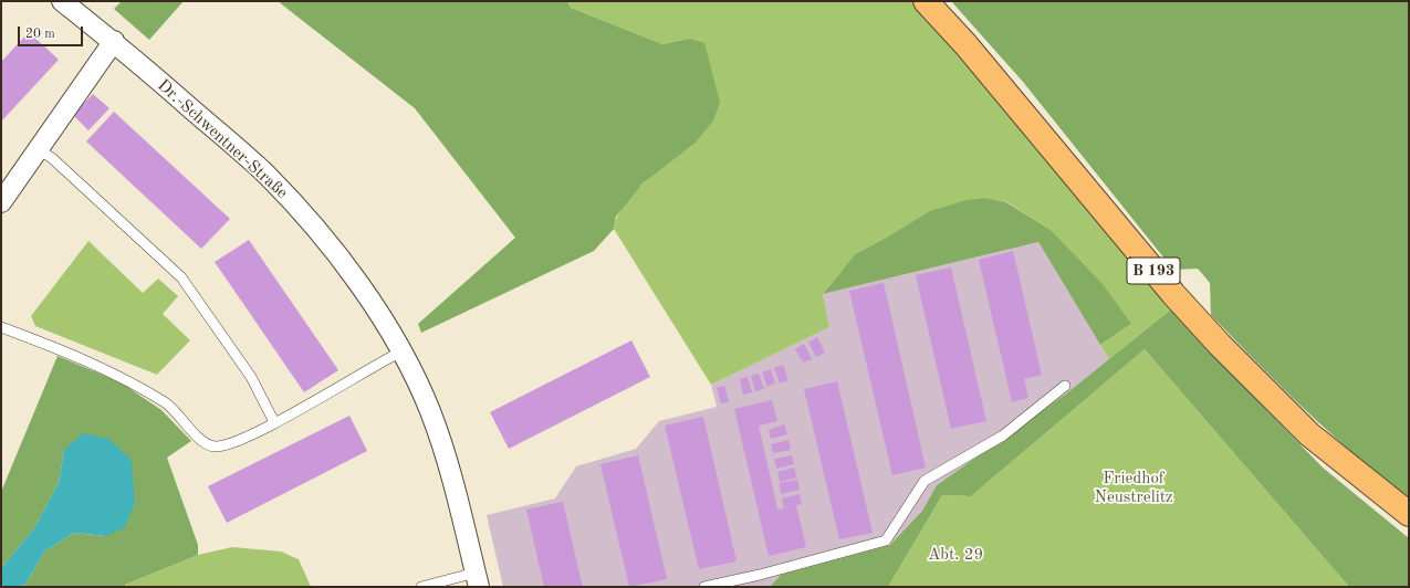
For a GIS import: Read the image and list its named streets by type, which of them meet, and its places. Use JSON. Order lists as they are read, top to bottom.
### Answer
{
  "streets": {
    "main road": ["B 193"],
    "street": ["Dr.-Schwentner-Straße"]
  },
  "parks": ["Friedhof Neustrelitz", "Abt. 29"],
  "scale_bar": "20 m"
}
